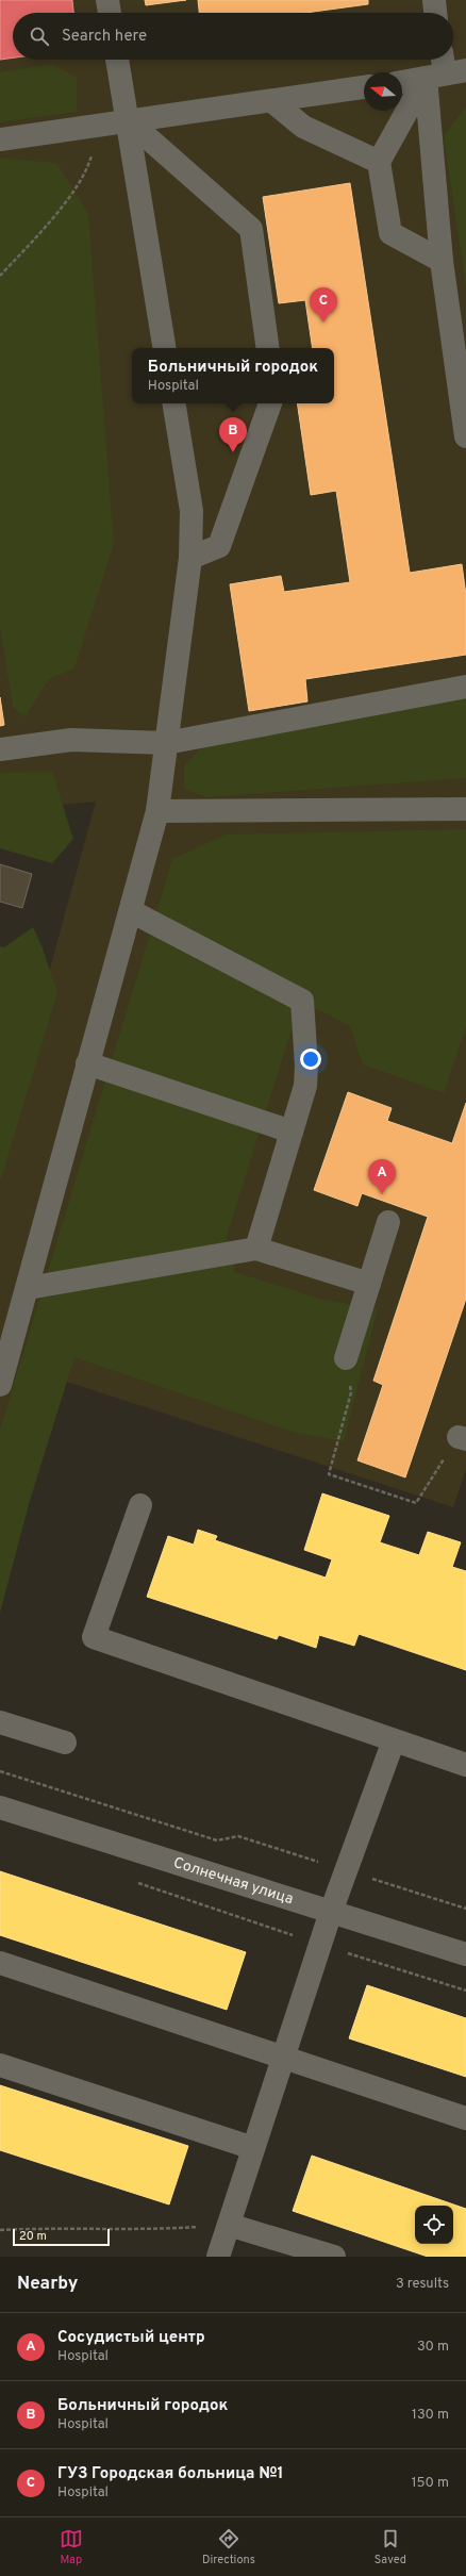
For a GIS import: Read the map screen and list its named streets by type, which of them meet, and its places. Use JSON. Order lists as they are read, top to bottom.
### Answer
{
  "streets": {
    "street": ["Солнечная улица"]
  },
  "scale_bar": "20 m",
  "north": "left",
  "page": {
    "search": "Search here",
    "pins": ["C", "B", "A"],
    "popup": ["Больничный городок", "Hospital"],
    "scale": "20 m",
    "heading": ["Nearby", "3 results"],
    "list": [
      {
        "mark": "A",
        "name": "Сосудистый центр",
        "note": "Hospital",
        "value": "30 m"
      },
      {
        "mark": "B",
        "name": "Больничный городок",
        "note": "Hospital",
        "value": "130 m"
      },
      {
        "mark": "C",
        "name": "ГУЗ Городская больница №1",
        "note": "Hospital",
        "value": "150 m"
      }
    ],
    "nav": ["Map", "Directions", "Saved"]
  }
}
